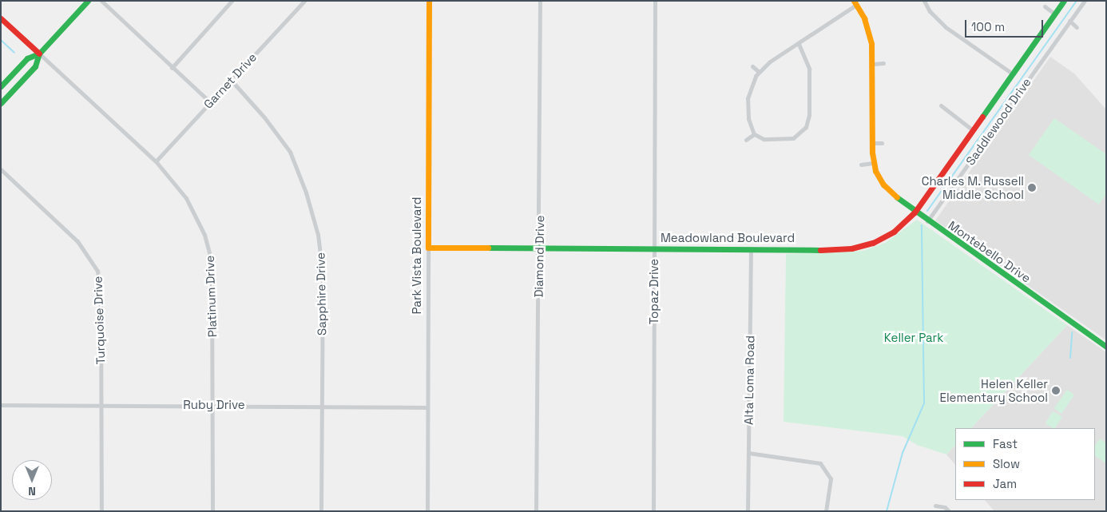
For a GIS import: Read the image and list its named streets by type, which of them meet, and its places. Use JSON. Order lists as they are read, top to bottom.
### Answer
{
  "streets": {
    "street": [
      "Garnet Drive",
      "Saddlewood Drive",
      "Meadowland Boulevard",
      "Montebello Drive",
      "Park Vista Boulevard",
      "Diamond Drive",
      "Topaz Drive",
      "Sapphire Drive",
      "Platinum Drive",
      "Turquoise Drive",
      "Alta Loma Road",
      "Ruby Drive"
    ]
  },
  "crossings": [
    ["Garnet Drive", "Sapphire Drive"],
    ["Garnet Drive", "Platinum Drive"],
    ["Saddlewood Drive", "Montebello Drive"],
    ["Meadowland Boulevard", "Montebello Drive"],
    ["Meadowland Boulevard", "Park Vista Boulevard"],
    ["Meadowland Boulevard", "Diamond Drive"],
    ["Meadowland Boulevard", "Topaz Drive"],
    ["Meadowland Boulevard", "Alta Loma Road"],
    ["Park Vista Boulevard", "Ruby Drive"],
    ["Sapphire Drive", "Ruby Drive"],
    ["Platinum Drive", "Ruby Drive"],
    ["Turquoise Drive", "Ruby Drive"]
  ],
  "parks": ["Keller Park"],
  "places": ["Charles M. Russell Middle School", "Helen Keller Elementary School"],
  "legend": ["Fast", "Slow", "Jam"],
  "scale_bar": "100 m",
  "north": "bottom"
}
